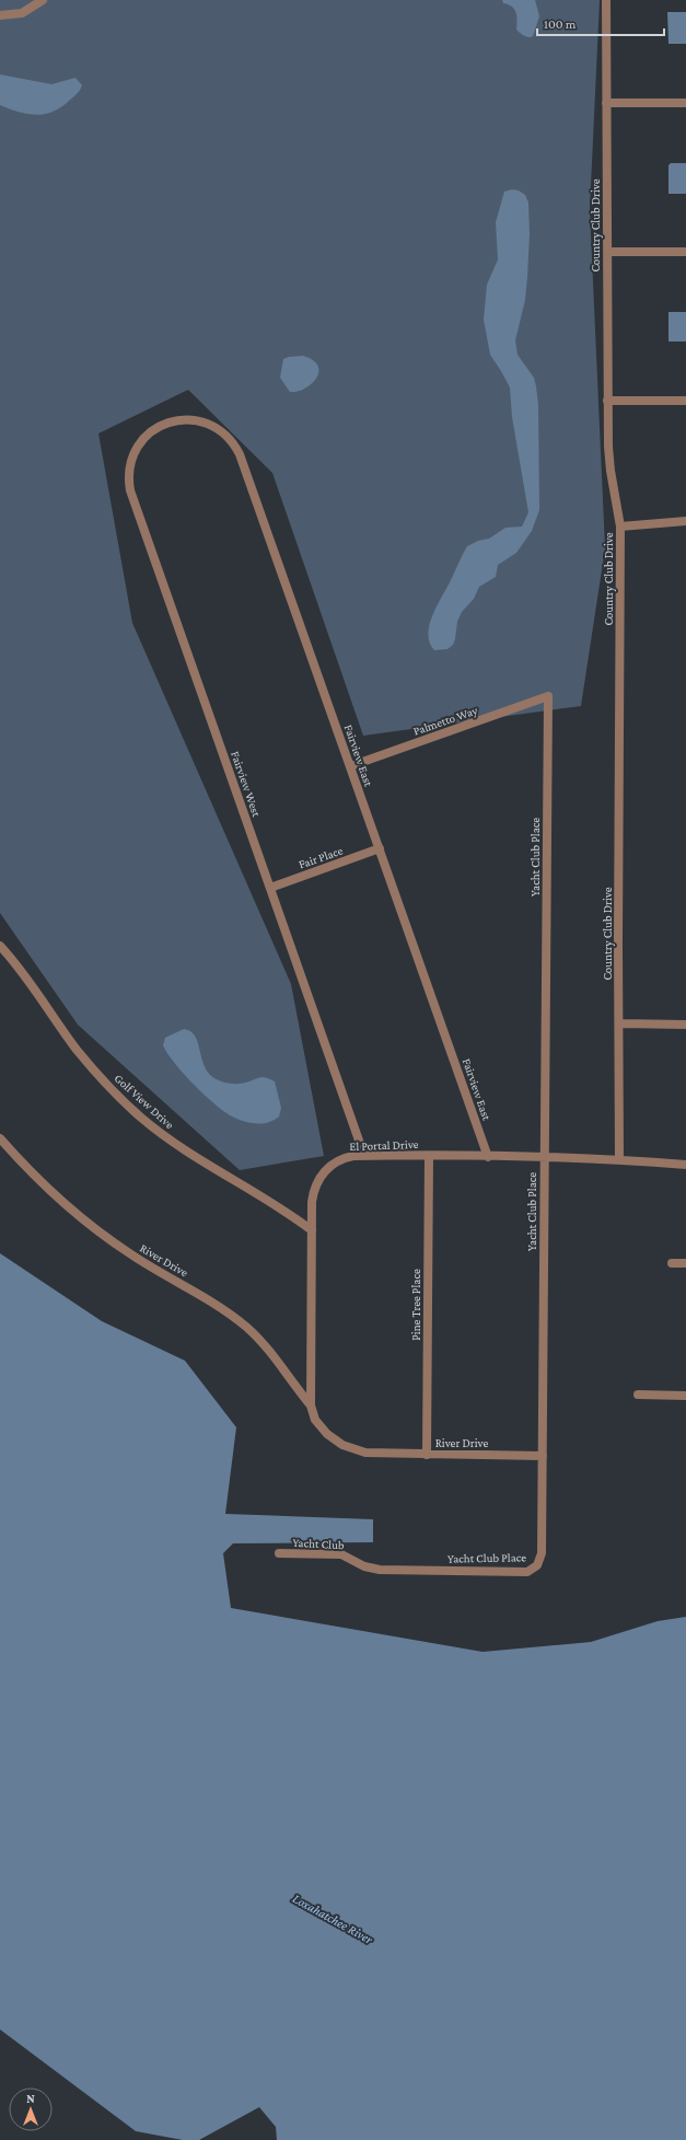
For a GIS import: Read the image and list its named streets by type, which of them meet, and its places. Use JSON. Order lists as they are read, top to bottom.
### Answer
{
  "streets": {
    "street": [
      "Country Club Drive",
      "Palmetto Way",
      "Fairview East",
      "Fairview West",
      "Fair Place",
      "Yacht Club Place",
      "Golf View Drive",
      "El Portal Drive",
      "River Drive",
      "Pine Tree Place",
      "Yacht Club"
    ]
  },
  "crossings": [
    ["Country Club Drive", "El Portal Drive"],
    ["Palmetto Way", "Fairview East"],
    ["Palmetto Way", "Yacht Club Place"],
    ["Fairview East", "Fairview West"],
    ["Fairview East", "Fair Place"],
    ["Fairview East", "El Portal Drive"],
    ["Fairview West", "Fair Place"],
    ["Fairview West", "El Portal Drive"],
    ["Yacht Club Place", "El Portal Drive"],
    ["Yacht Club Place", "River Drive"],
    ["Yacht Club Place", "Yacht Club"],
    ["Golf View Drive", "El Portal Drive"],
    ["El Portal Drive", "River Drive"],
    ["El Portal Drive", "Pine Tree Place"],
    ["River Drive", "Pine Tree Place"]
  ],
  "water": ["Loxahatchee River"],
  "scale_bar": "100 m",
  "north": "top"
}
